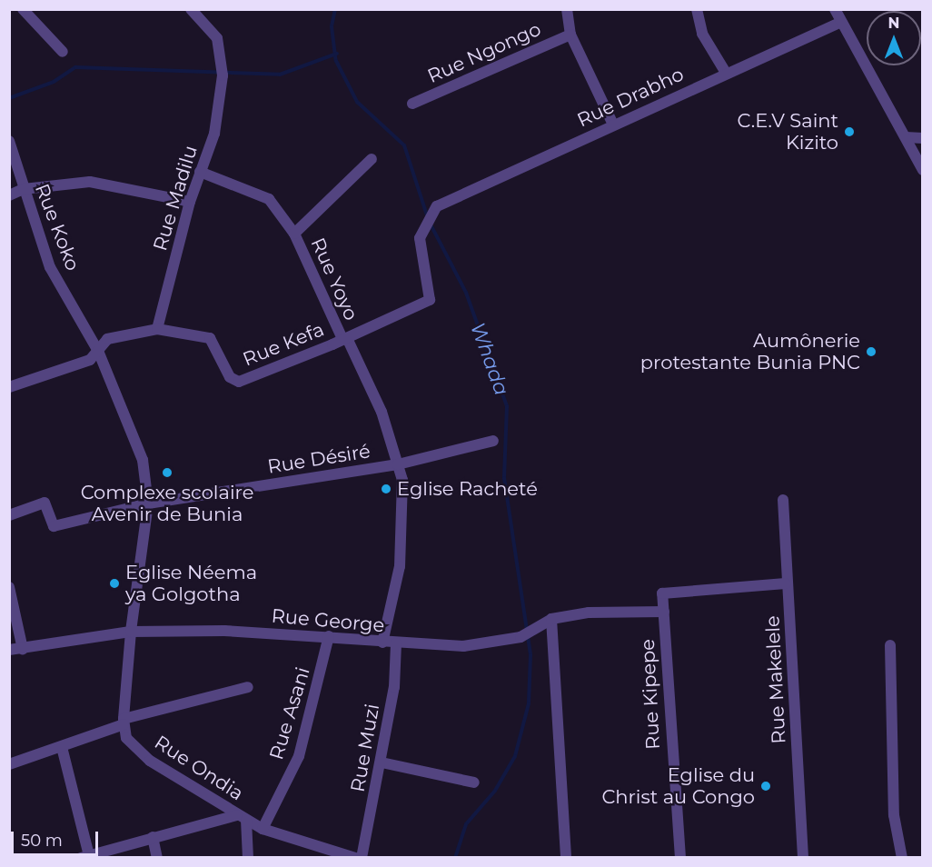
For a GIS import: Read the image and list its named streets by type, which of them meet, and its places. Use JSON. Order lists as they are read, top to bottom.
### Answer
{
  "streets": {
    "street": [
      "Rue Ngongo",
      "Rue Drabho",
      "Rue Madilu",
      "Rue Koko",
      "Rue Yoyo",
      "Rue Kefa",
      "Rue Désiré",
      "Rue George",
      "Rue Makelele",
      "Rue Kipepe",
      "Rue Asani",
      "Rue Muzi",
      "Rue Ondia"
    ]
  },
  "crossings": [
    ["Rue Drabho", "Rue Kefa"],
    ["Rue Madilu", "Rue Yoyo"],
    ["Rue Madilu", "Rue Kefa"],
    ["Rue Koko", "Rue Kefa"],
    ["Rue Koko", "Rue Désiré"],
    ["Rue Koko", "Rue George"],
    ["Rue Yoyo", "Rue Kefa"],
    ["Rue Yoyo", "Rue Désiré"],
    ["Rue Yoyo", "Rue George"],
    ["Rue George", "Rue Asani"],
    ["Rue George", "Rue Muzi"],
    ["Rue Makelele", "Rue Kipepe"],
    ["Rue Asani", "Rue Ondia"]
  ],
  "water": ["Whada"],
  "places": [
    "C.E.V Saint Kizito",
    "Aumônerie protestante Bunia PNC",
    "Complexe scolaire Avenir de Bunia",
    "Eglise Racheté",
    "Eglise Néema ya Golgotha",
    "Eglise du Christ au Congo"
  ],
  "scale_bar": "50 m",
  "north": "top"
}
